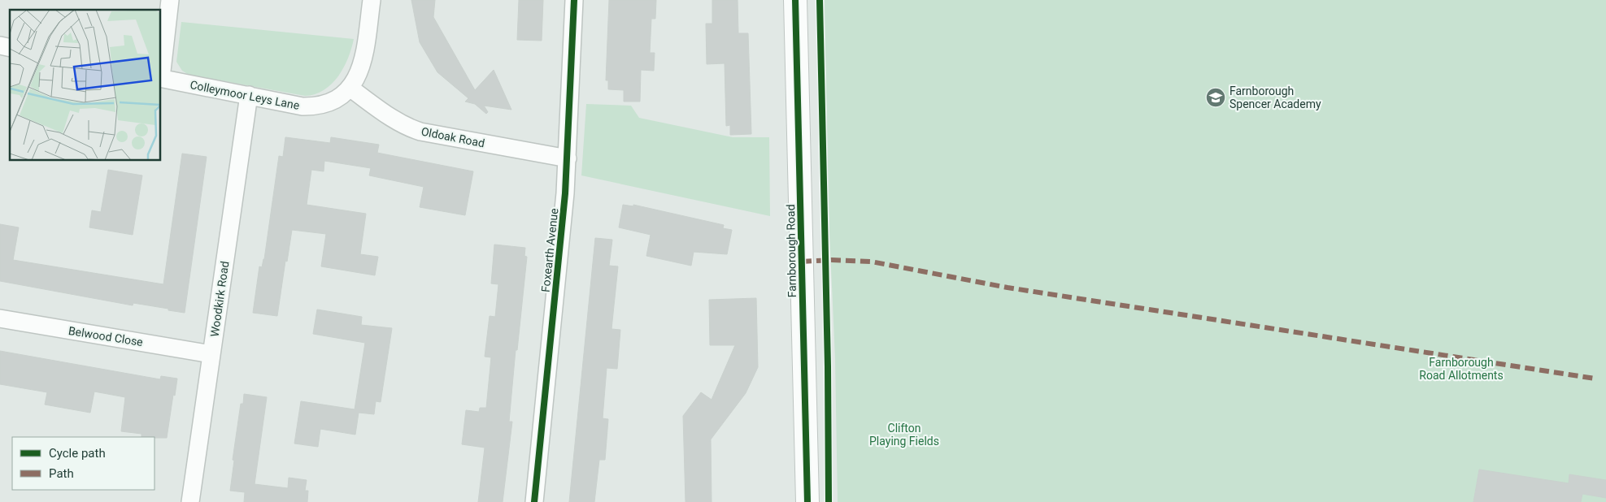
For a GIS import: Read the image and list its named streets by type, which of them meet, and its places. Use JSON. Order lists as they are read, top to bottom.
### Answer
{
  "streets": {
    "street": [
      "Colleymoor Leys Lane",
      "Oldoak Road",
      "Foxearth Avenue",
      "Farnborough Road",
      "Woodkirk Road",
      "Belwood Close"
    ]
  },
  "crossings": [
    ["Colleymoor Leys Lane", "Oldoak Road"],
    ["Colleymoor Leys Lane", "Woodkirk Road"],
    ["Oldoak Road", "Foxearth Avenue"],
    ["Woodkirk Road", "Belwood Close"]
  ],
  "parks": ["Farnborough Road Allotments", "Clifton Playing Fields"],
  "places": {
    "school or university": ["Farnborough Spencer Academy"]
  },
  "legend": ["Cycle path", "Path"]
}
